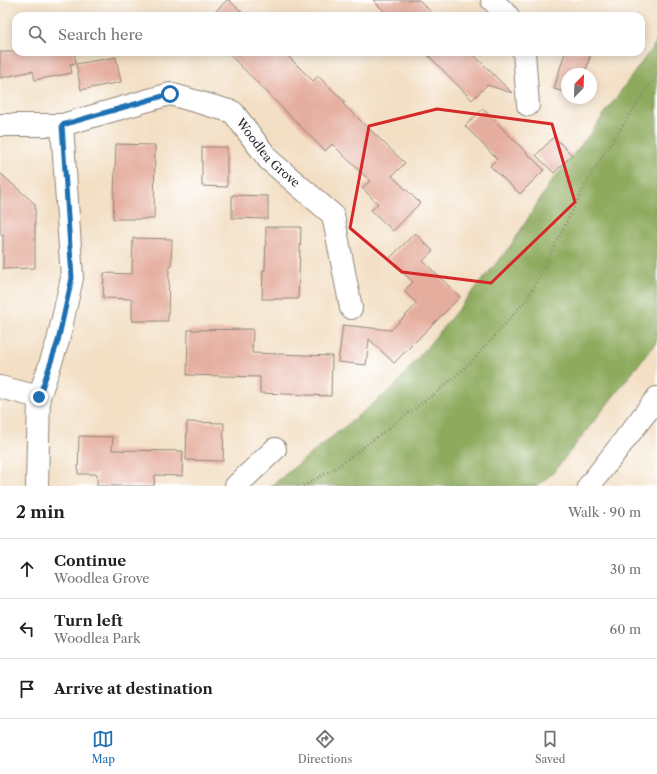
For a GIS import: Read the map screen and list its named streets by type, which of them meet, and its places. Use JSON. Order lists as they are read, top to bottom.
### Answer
{
  "streets": {
    "street": ["Woodlea Grove"]
  },
  "north": "top right",
  "page": {
    "search": "Search here",
    "heading": ["2 min", "Walk · 90 m"],
    "list": [
      ["Continue", "Woodlea Grove", "30 m"],
      ["Turn left", "Woodlea Park", "60 m"],
      "Arrive at destination"
    ],
    "nav": ["Map", "Directions", "Saved"]
  }
}
